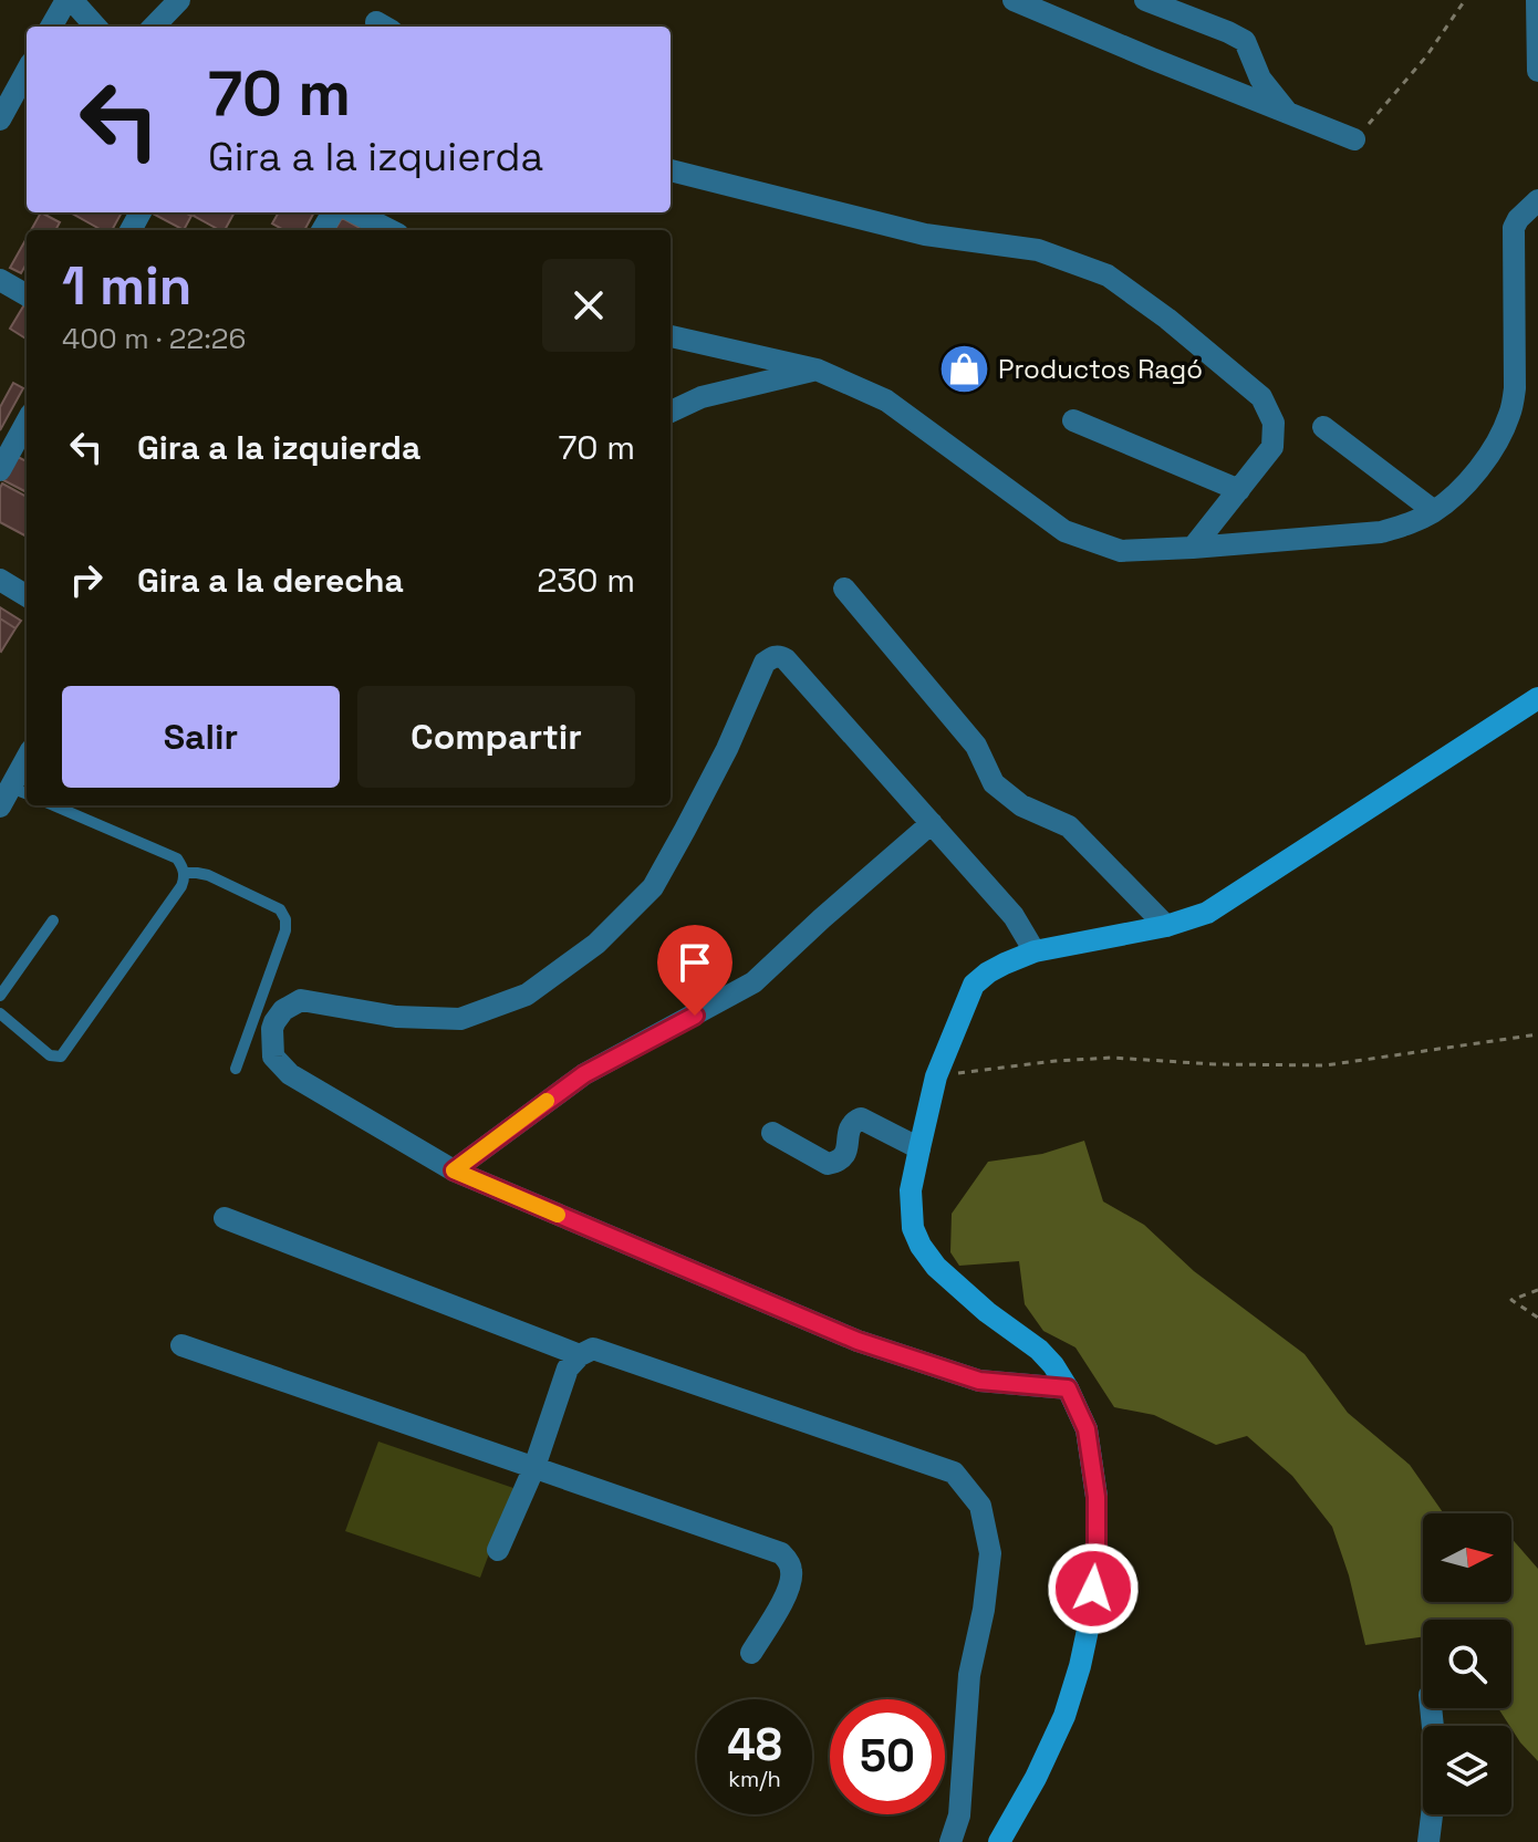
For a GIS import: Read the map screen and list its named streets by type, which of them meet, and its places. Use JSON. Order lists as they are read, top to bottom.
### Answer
{
  "places": {
    "shop": ["Productos Ragó"]
  },
  "north": "right",
  "page": {
    "turn": ["70 m", "Gira a la izquierda"],
    "heading": ["1 min", "400 m · 22:26"],
    "list": [
      {
        "name": "Gira a la izquierda",
        "value": "70 m"
      },
      {
        "name": "Gira a la derecha",
        "value": "230 m"
      }
    ],
    "buttons": ["Salir", "Compartir"],
    "speed": "48 km/h",
    "limit": "50"
  }
}
